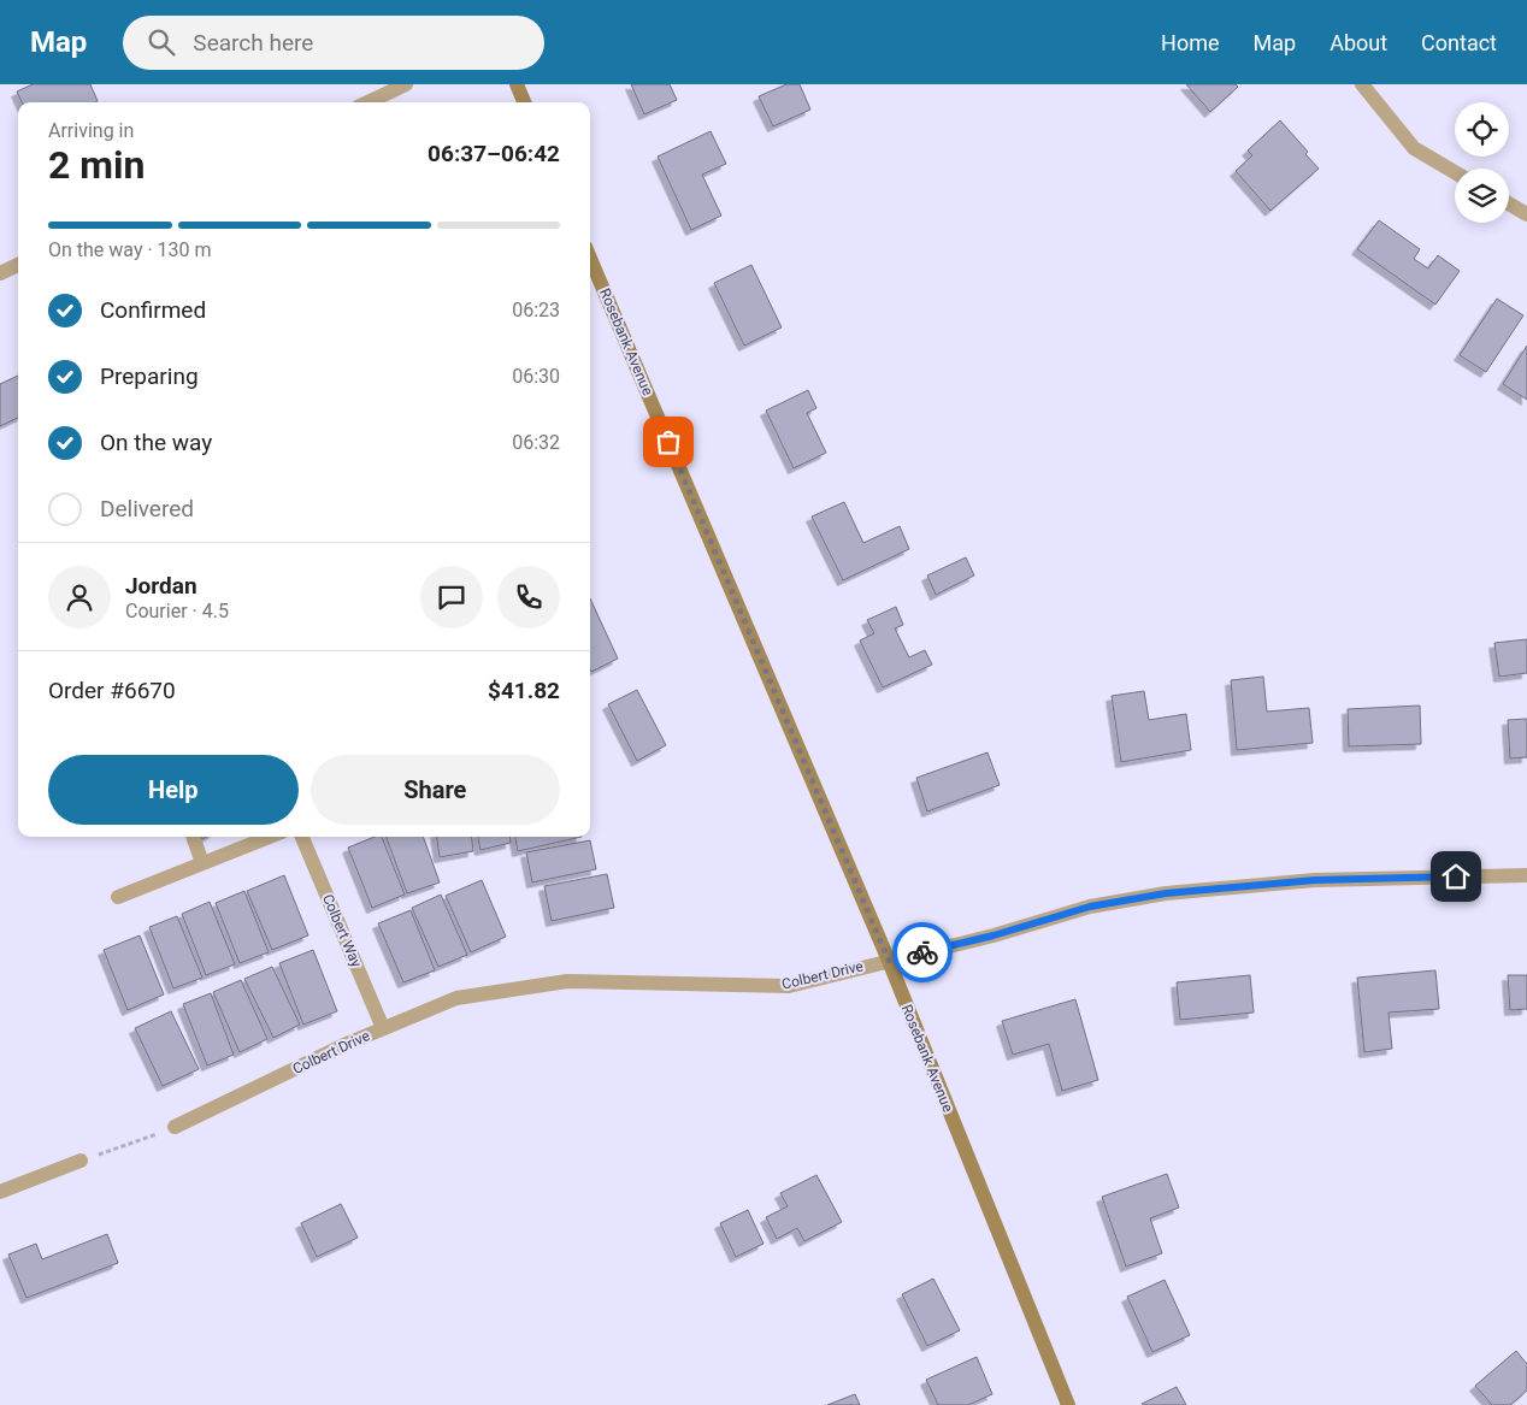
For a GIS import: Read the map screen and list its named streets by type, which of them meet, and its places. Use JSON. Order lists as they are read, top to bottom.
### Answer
{
  "streets": {
    "street": ["Rosebank Avenue", "Colbert Way", "Colbert Drive"]
  },
  "crossings": [
    ["Rosebank Avenue", "Colbert Drive"],
    ["Colbert Way", "Colbert Drive"]
  ],
  "page": {
    "header": "Map",
    "search": "Search here",
    "nav": [
      "Home",
      "Map",
      "About",
      "Contact"
    ],
    "heading": ["2 min", "Arriving in", "06:37–06:42"],
    "panel": [
      "Jordan",
      "Courier · 4.5",
      "Order #6670",
      "$41.82"
    ],
    "bar": "On the way · 130 m",
    "list": [
      ["Confirmed", "06:23"],
      ["Preparing", "06:30"],
      ["On the way", "06:32"],
      "Delivered"
    ],
    "buttons": ["Help", "Share"]
  }
}
